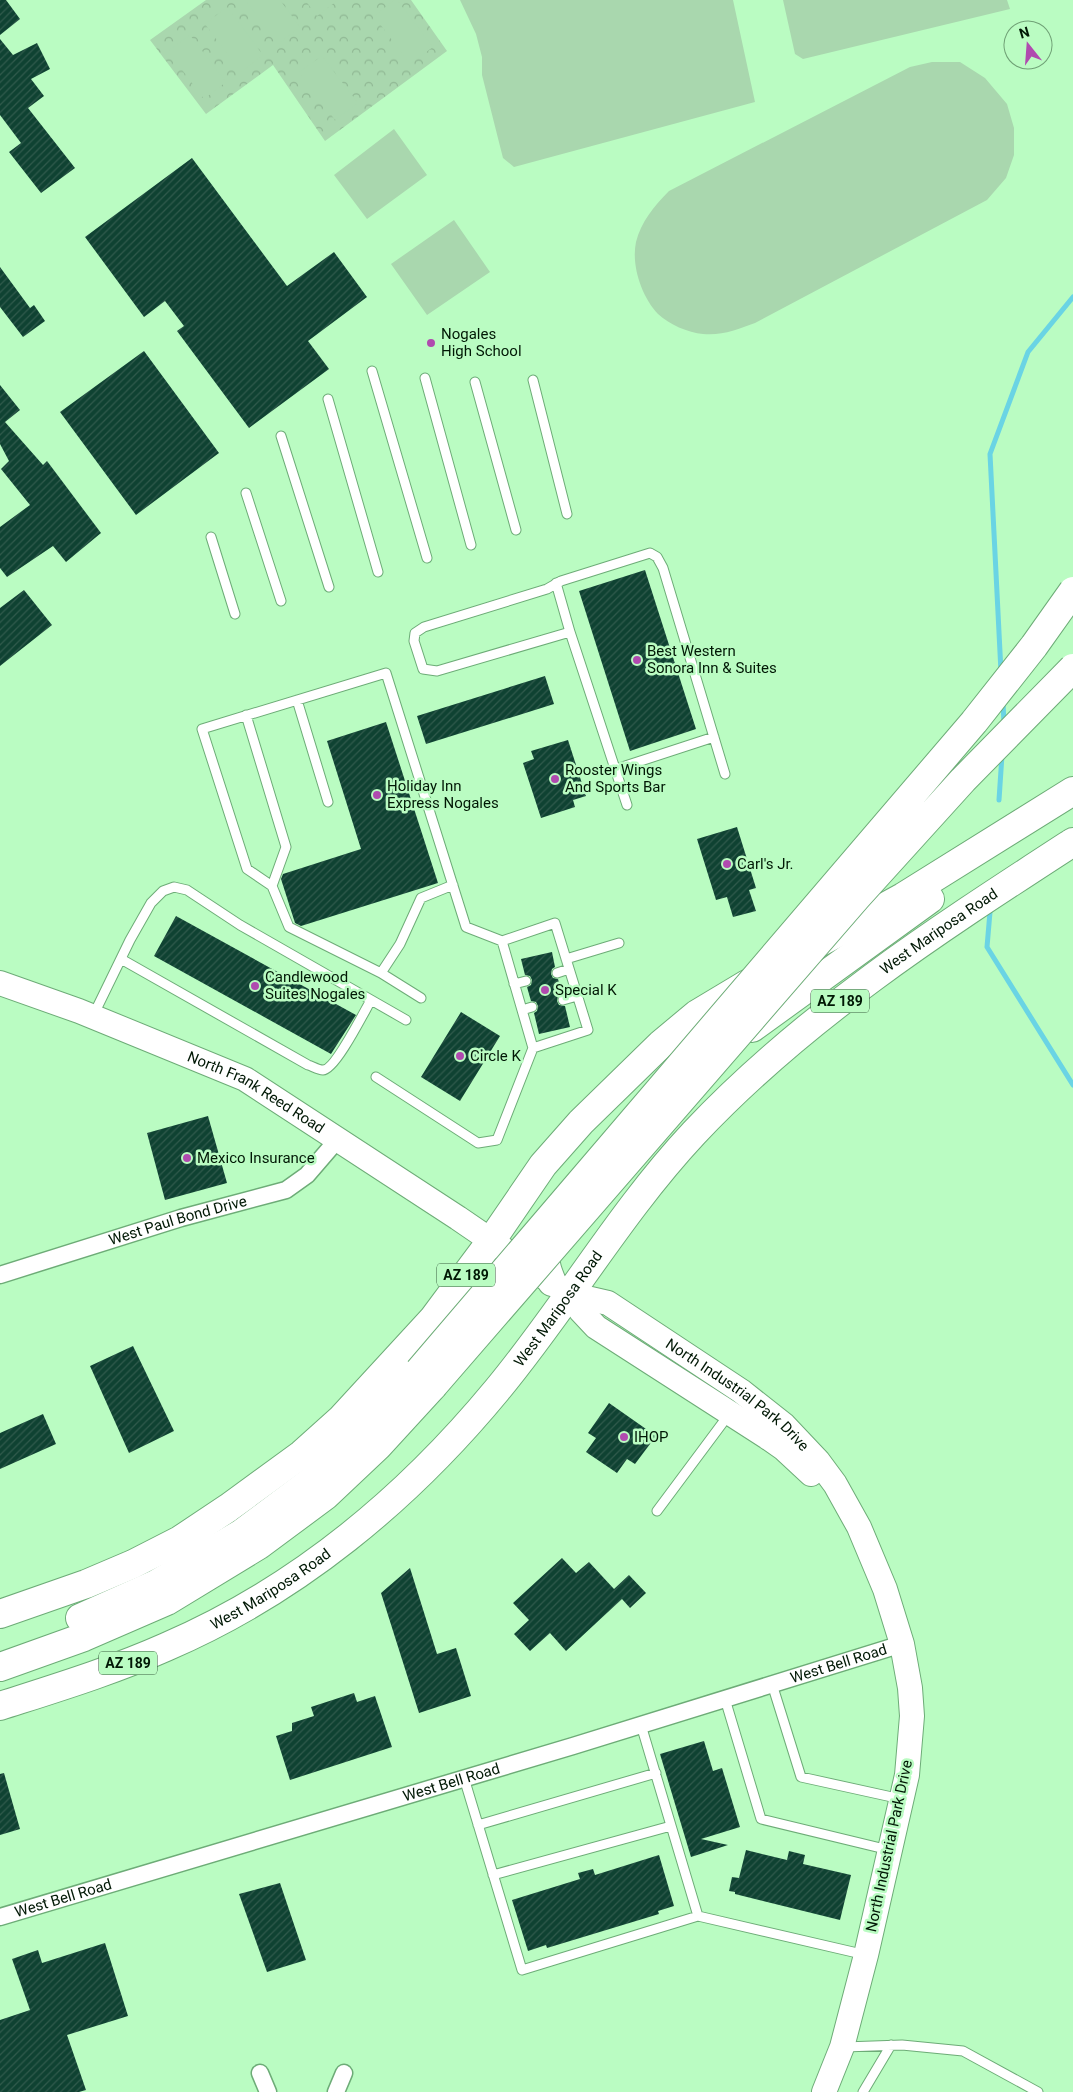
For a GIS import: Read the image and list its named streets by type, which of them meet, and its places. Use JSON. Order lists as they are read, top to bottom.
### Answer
{
  "streets": {
    "highway": ["West Mariposa Road", "AZ 189"],
    "street": [
      "North Frank Reed Road",
      "West Paul Bond Drive",
      "North Industrial Park Drive",
      "West Bell Road"
    ]
  },
  "crossings": [
    ["West Mariposa Road", "North Industrial Park Drive"],
    ["AZ 189", "North Frank Reed Road"],
    ["AZ 189", "North Industrial Park Drive"],
    ["North Frank Reed Road", "West Paul Bond Drive"],
    ["North Frank Reed Road", "North Industrial Park Drive"],
    ["North Industrial Park Drive", "West Bell Road"]
  ],
  "places": [
    "Nogales High School",
    "Best Western Sonora Inn & Suites",
    "Rooster Wings And Sports Bar",
    "Holiday Inn Express Nogales",
    "Carl's Jr.",
    "Candlewood Suites Nogales",
    "Special K",
    "Circle K",
    "Mexico Insurance",
    "IHOP"
  ],
  "north": "top"
}
